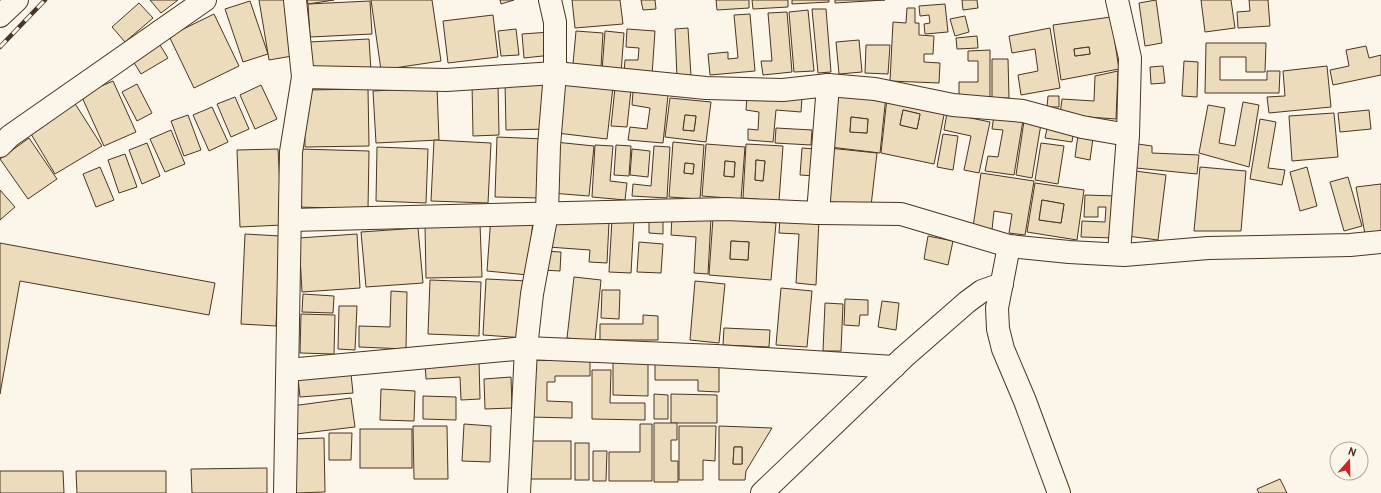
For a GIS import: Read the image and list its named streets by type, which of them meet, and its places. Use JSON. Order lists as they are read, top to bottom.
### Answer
{
  "north": "top"
}
